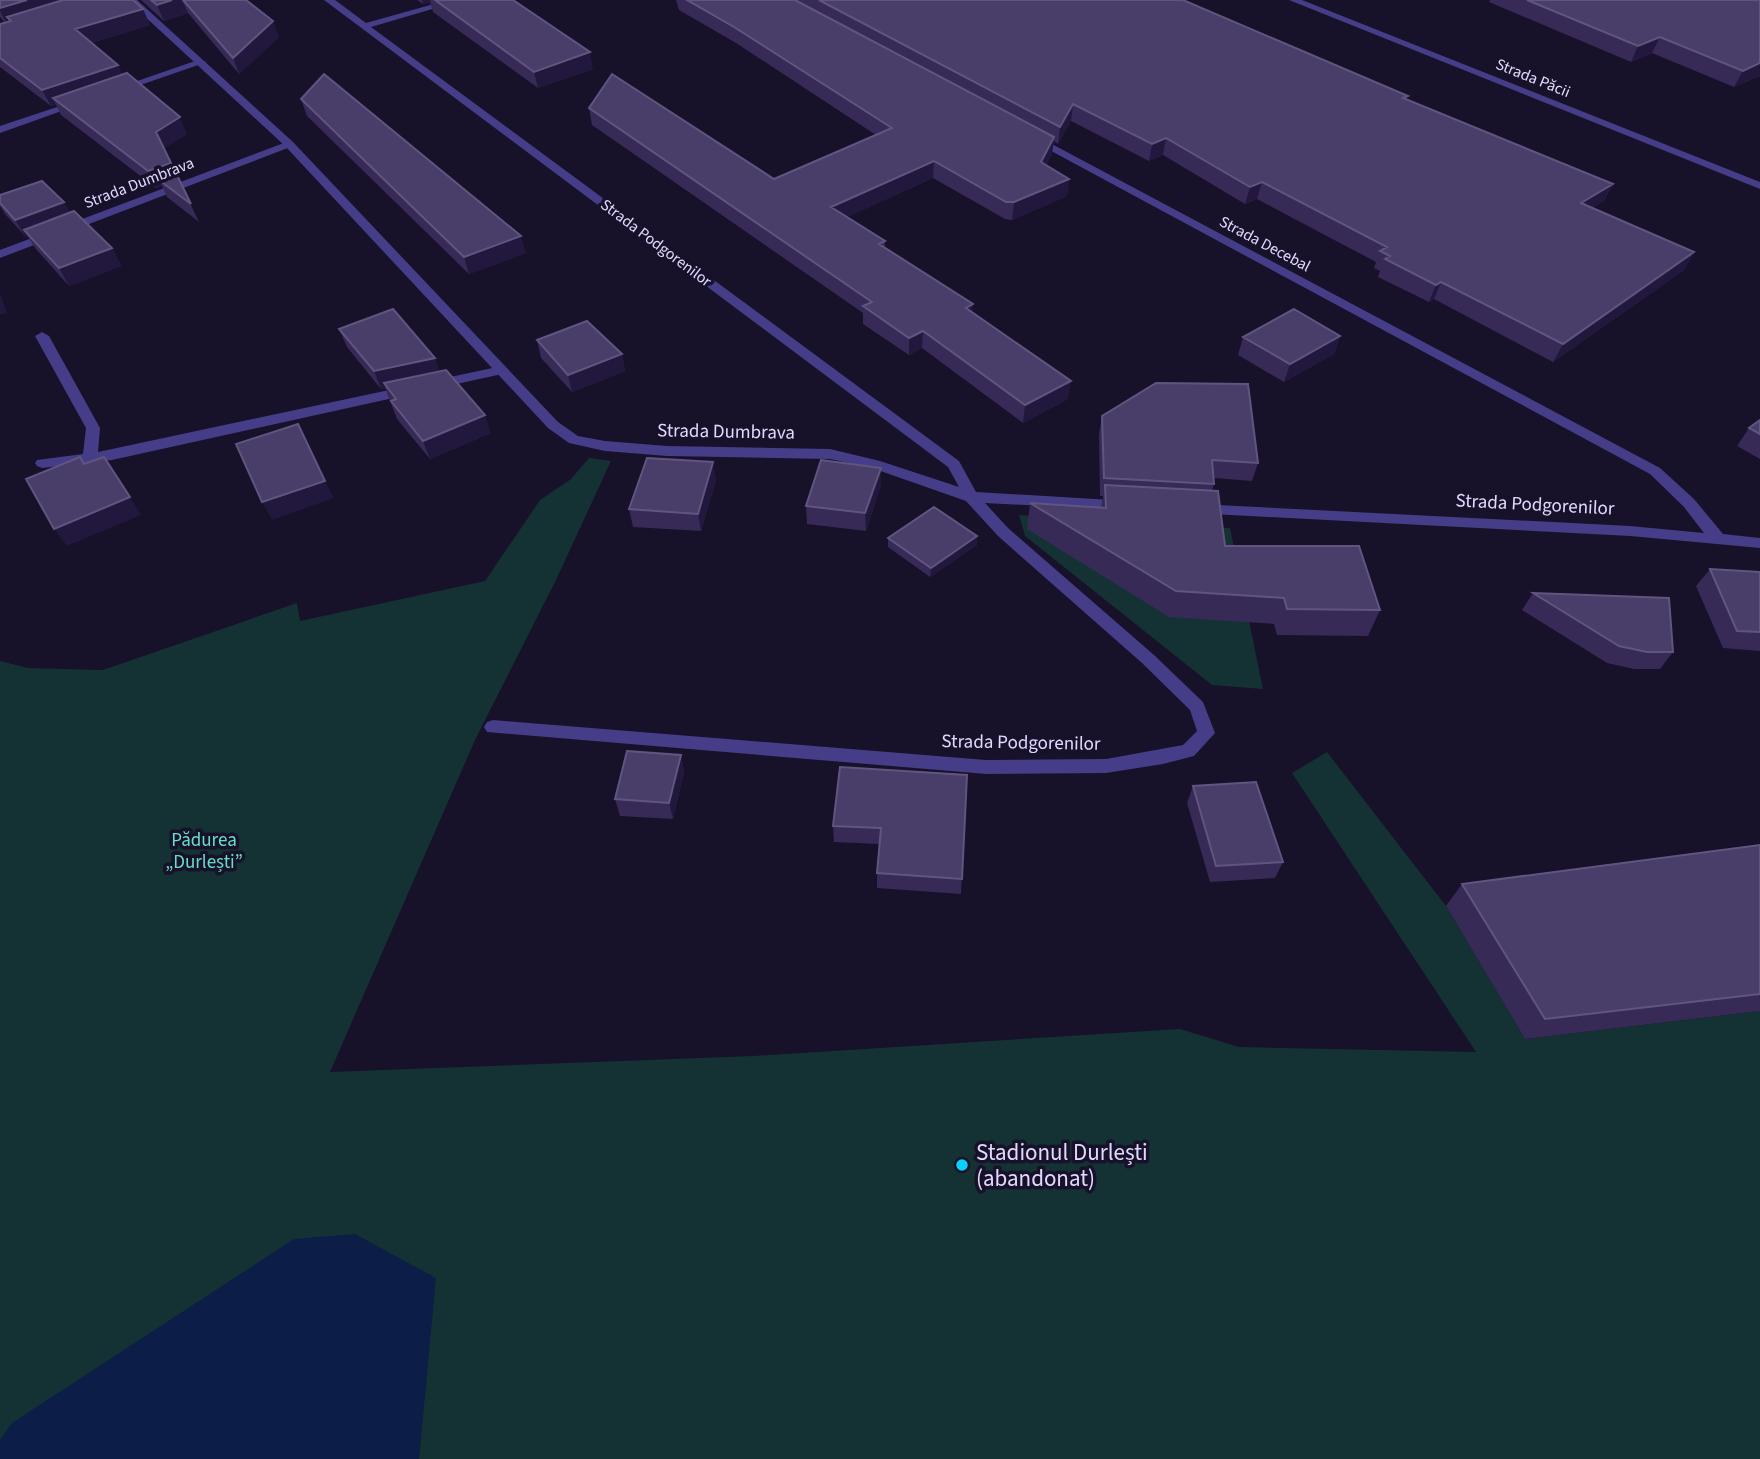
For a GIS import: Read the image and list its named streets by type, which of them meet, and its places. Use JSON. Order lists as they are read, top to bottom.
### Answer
{
  "streets": {
    "street": [
      "Strada Păcii",
      "Strada Dumbrava",
      "Strada Podgorenilor",
      "Strada Decebal"
    ]
  },
  "crossings": [
    ["Strada Dumbrava", "Strada Podgorenilor"],
    ["Strada Podgorenilor", "Strada Decebal"]
  ],
  "parks": ["Pădurea „Durlești”"],
  "places": ["Stadionul Durlești (abandonat)"]
}
